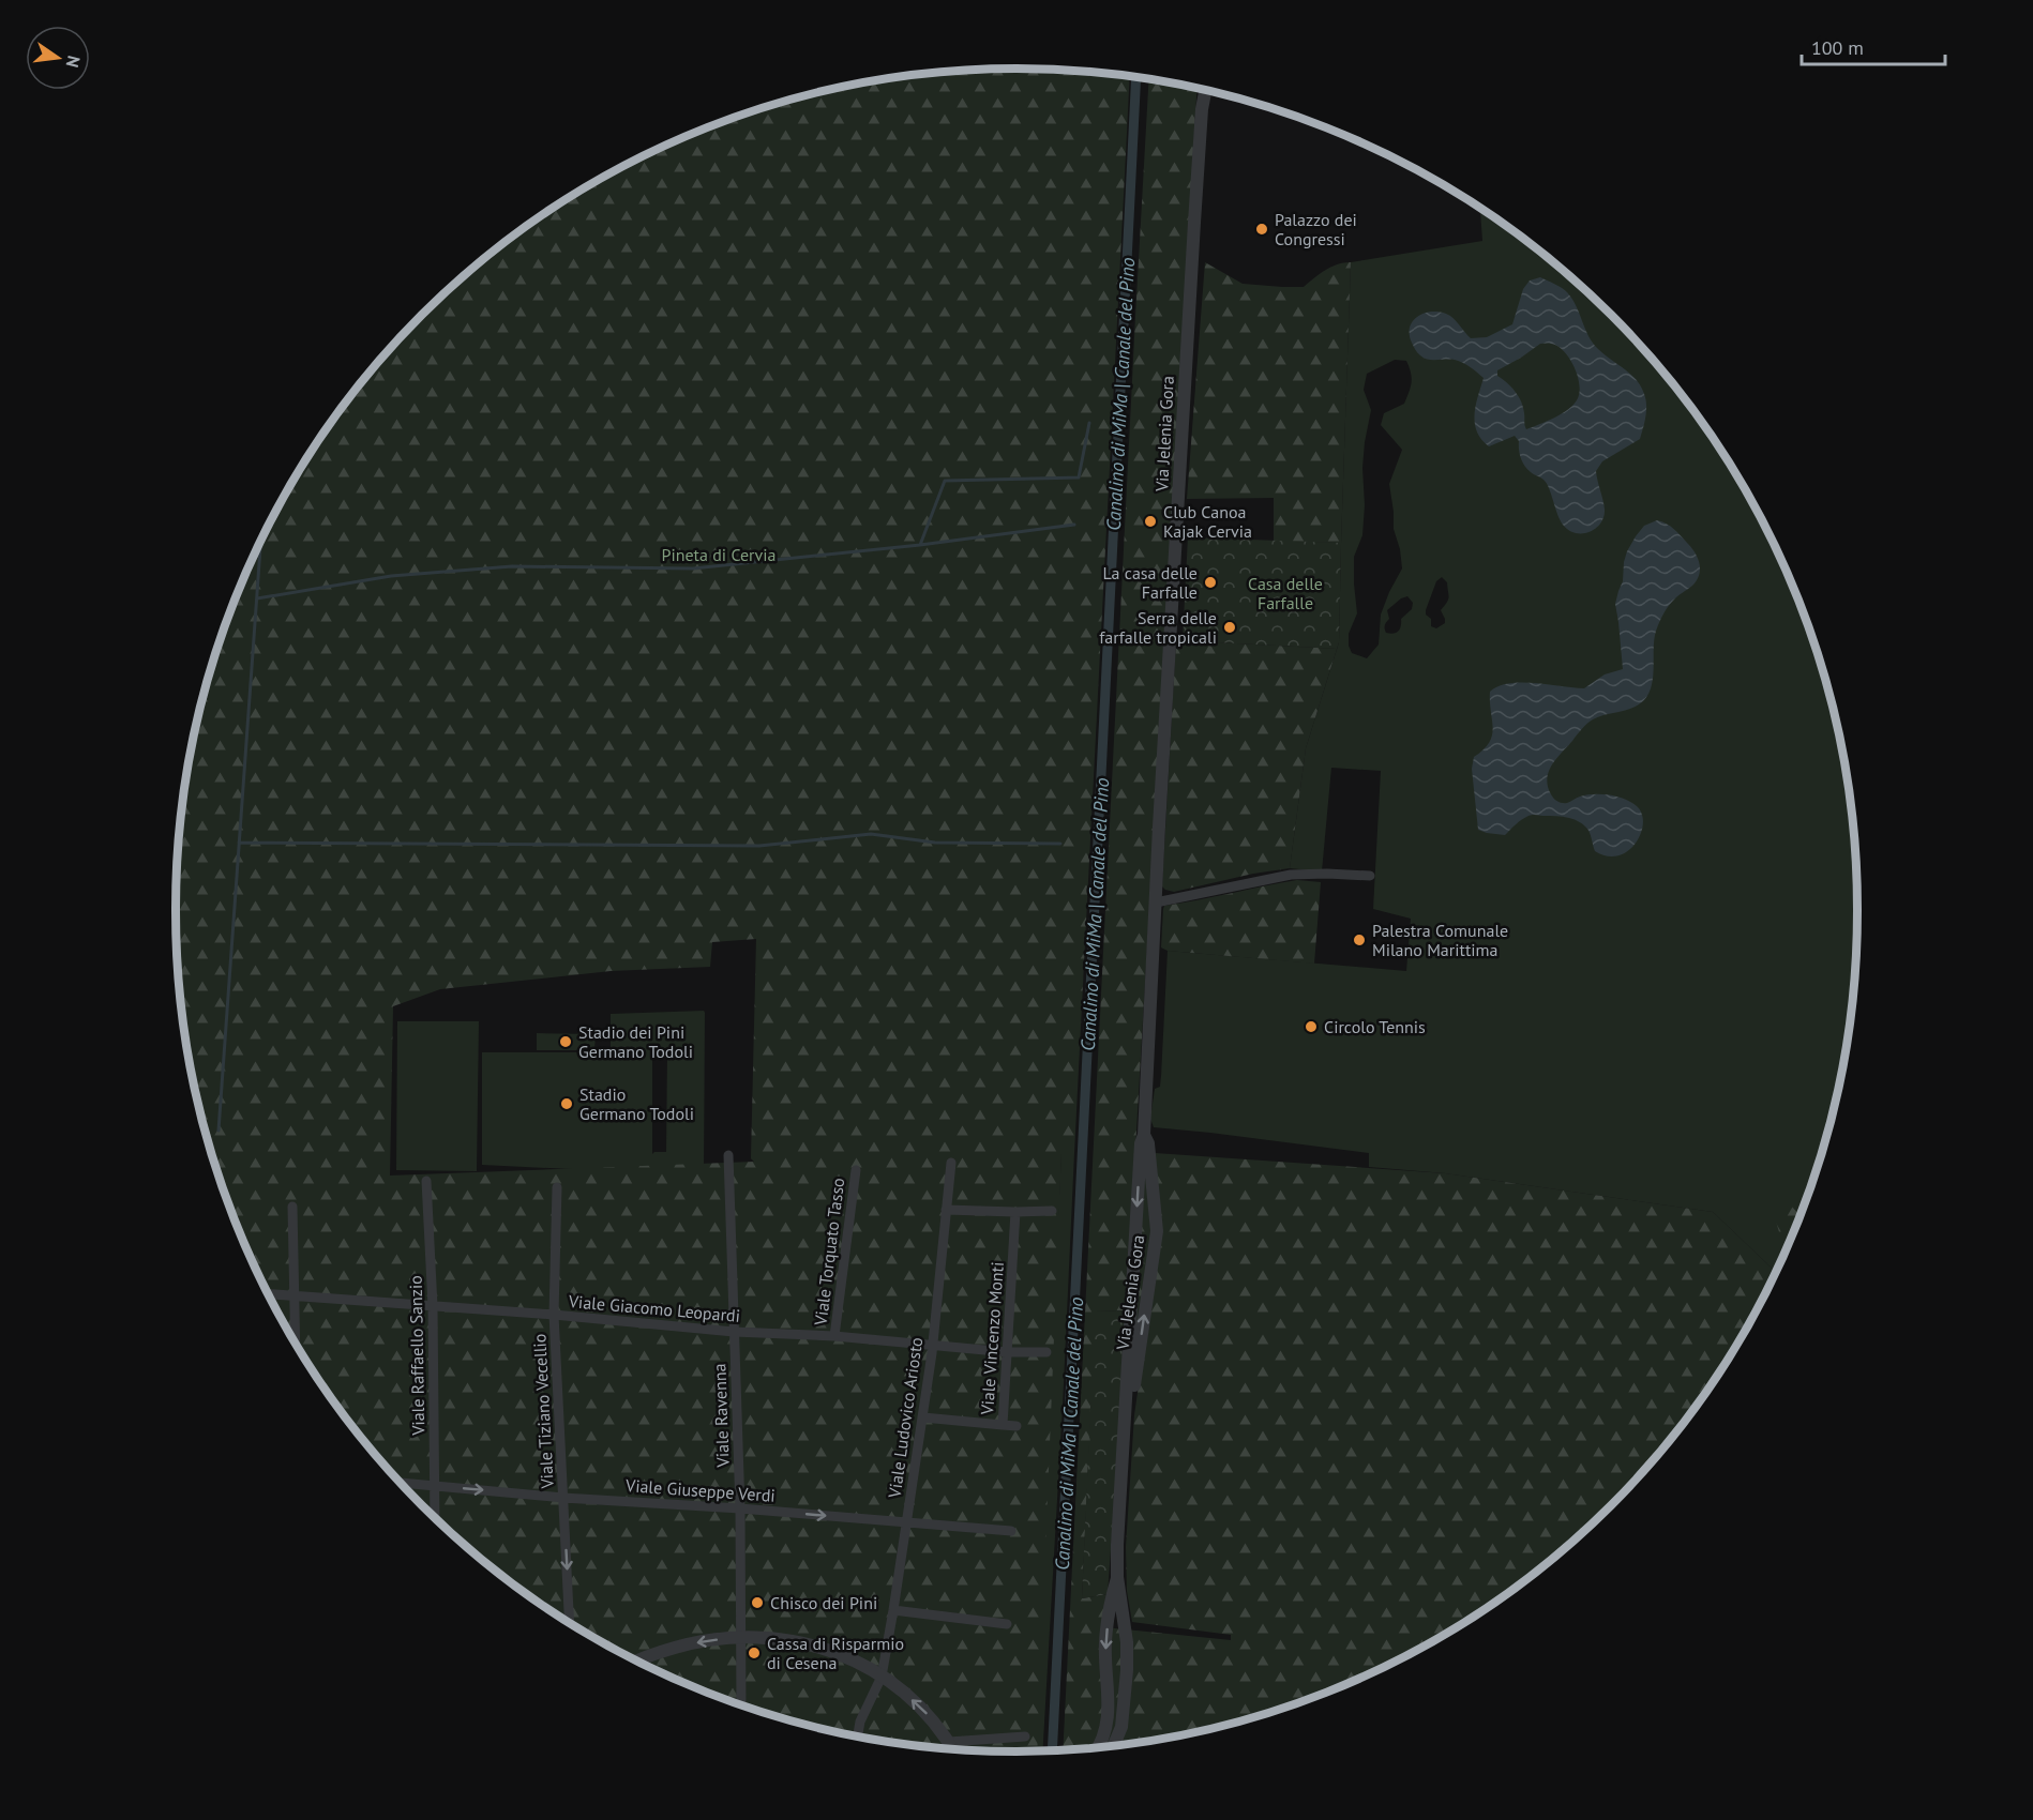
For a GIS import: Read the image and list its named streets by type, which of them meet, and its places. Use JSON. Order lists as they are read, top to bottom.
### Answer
{
  "streets": {
    "street": [
      "Via Jelenia Gora",
      "Viale Torquato Tasso",
      "Viale Giacomo Leopardi",
      "Viale Vincenzo Monti",
      "Viale Raffaello Sanzio",
      "Viale Tiziano Vecellio",
      "Viale Ravenna",
      "Viale Ludovico Ariosto",
      "Viale Giuseppe Verdi"
    ]
  },
  "crossings": [
    ["Viale Torquato Tasso", "Viale Giacomo Leopardi"],
    ["Viale Giacomo Leopardi", "Viale Vincenzo Monti"],
    ["Viale Giacomo Leopardi", "Viale Raffaello Sanzio"],
    ["Viale Giacomo Leopardi", "Viale Tiziano Vecellio"],
    ["Viale Giacomo Leopardi", "Viale Ravenna"],
    ["Viale Giacomo Leopardi", "Viale Ludovico Ariosto"],
    ["Viale Vincenzo Monti", "Viale Ludovico Ariosto"],
    ["Viale Raffaello Sanzio", "Viale Giuseppe Verdi"],
    ["Viale Tiziano Vecellio", "Viale Giuseppe Verdi"],
    ["Viale Ravenna", "Viale Giuseppe Verdi"],
    ["Viale Ludovico Ariosto", "Viale Giuseppe Verdi"]
  ],
  "one_way": ["Viale Giuseppe Verdi"],
  "water": ["Canalino di MiMa | Canale del Pino"],
  "parks": ["Pineta di Cervia", "Casa delle Farfalle"],
  "places": [
    "Palazzo dei Congressi",
    "Club Canoa Kajak Cervia",
    "La casa delle Farfalle",
    "Serra delle farfalle tropicali",
    "Palestra Comunale Milano Marittima",
    "Circolo Tennis",
    "Stadio dei Pini Germano Todoli",
    "Stadio Germano Todoli",
    "Chisco dei Pini",
    "Cassa di Risparmio di Cesena"
  ],
  "scale_bar": "100 m",
  "north": "right"
}
